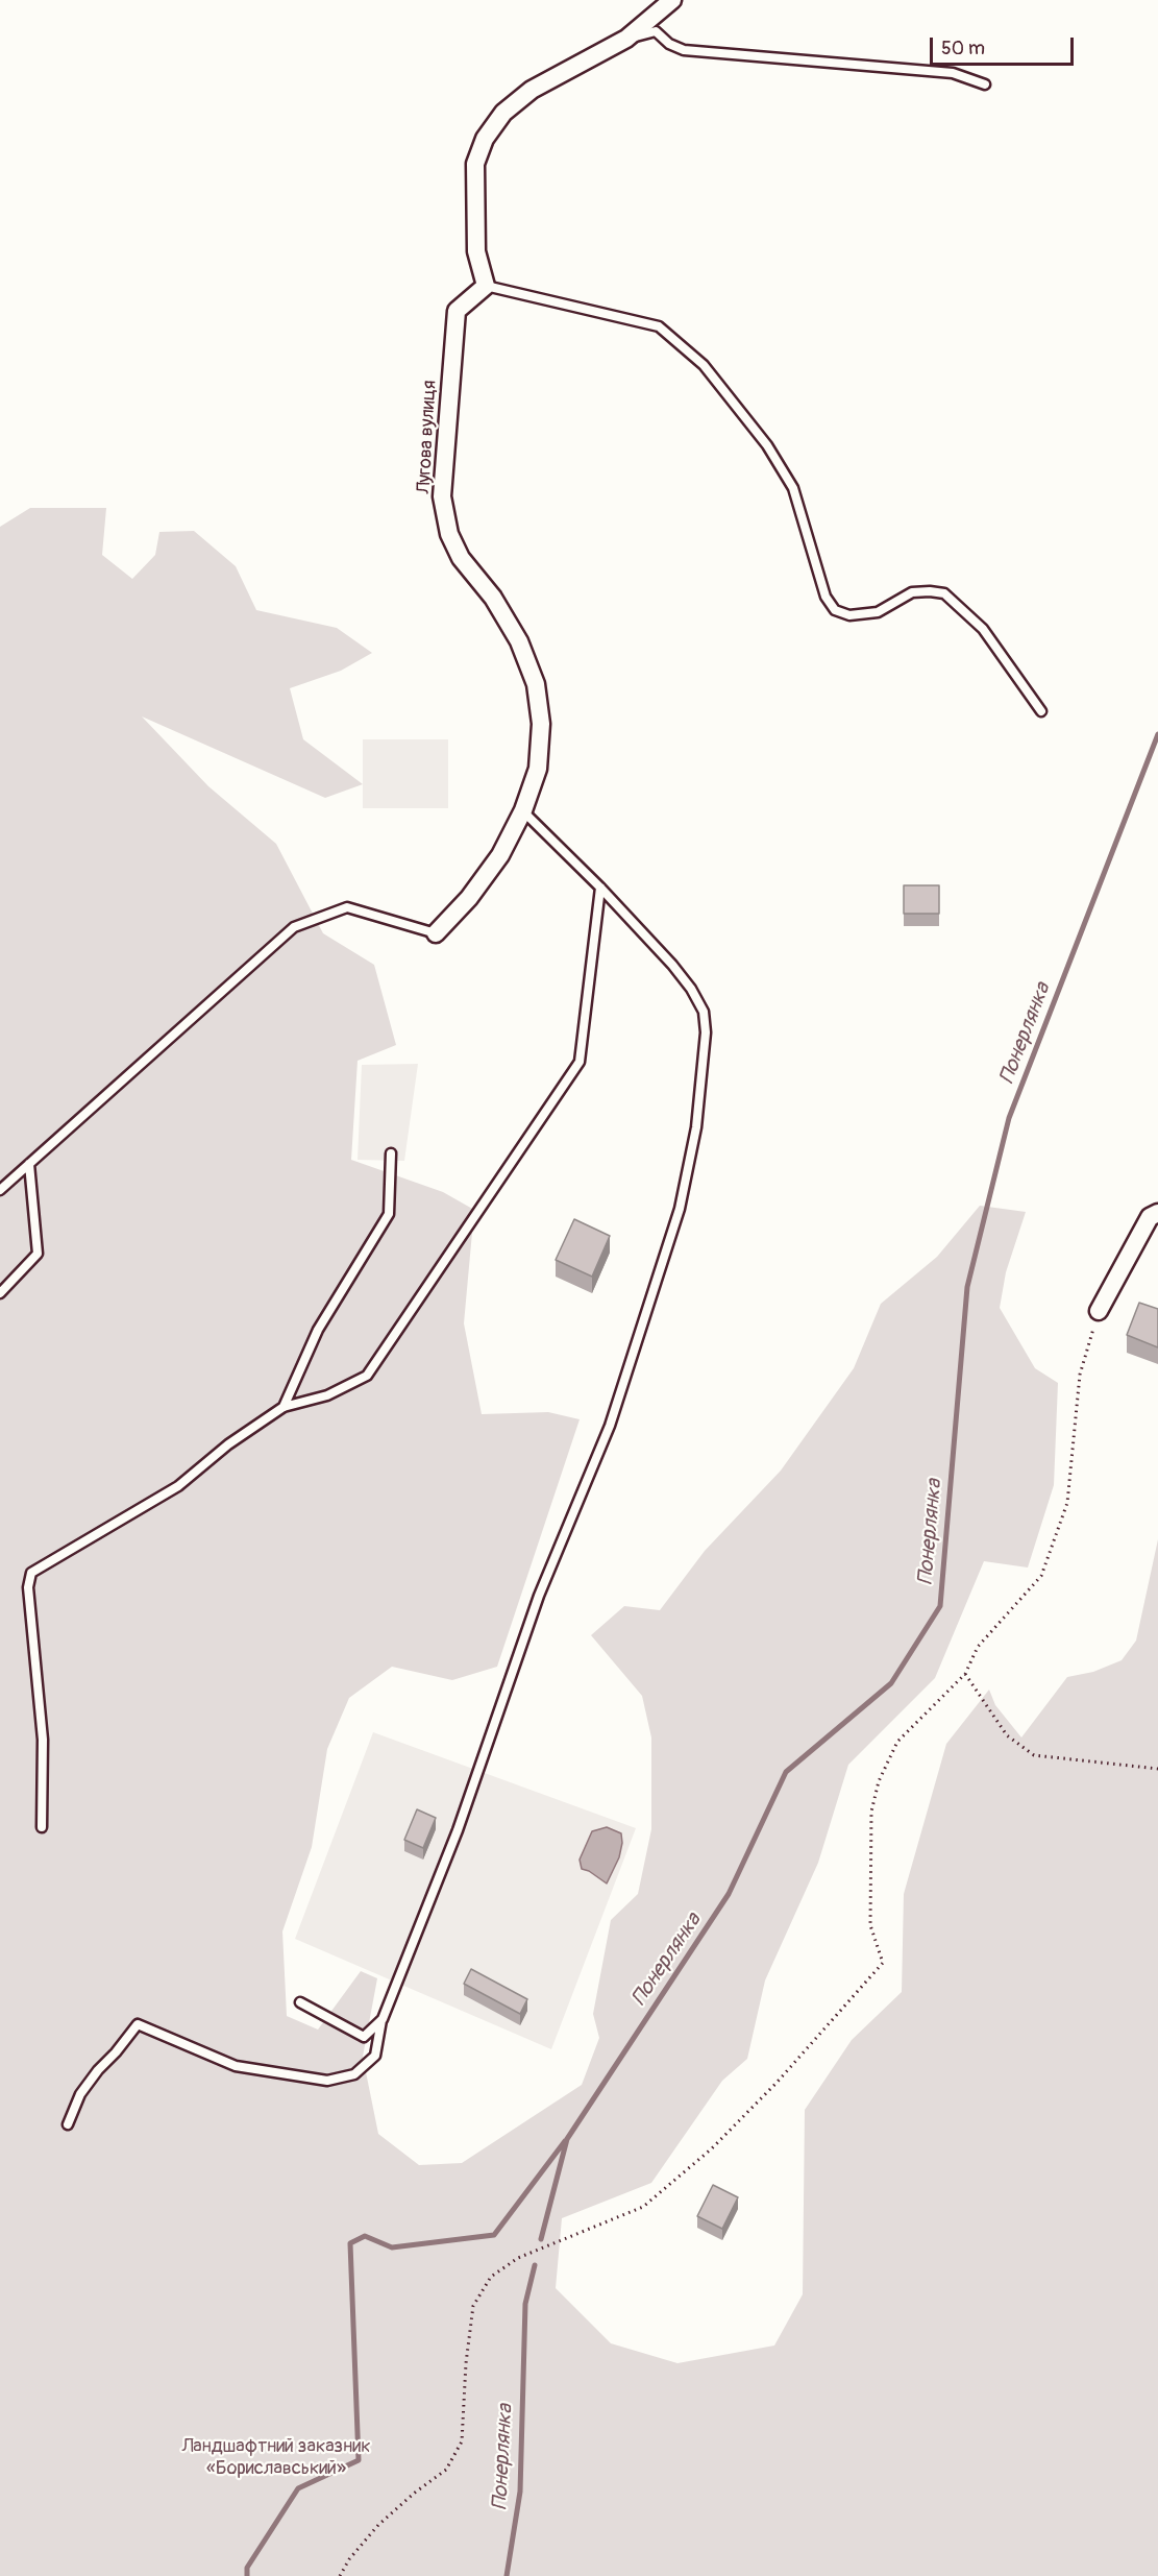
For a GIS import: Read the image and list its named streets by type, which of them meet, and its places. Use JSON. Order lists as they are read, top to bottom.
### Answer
{
  "streets": {
    "street": ["Лугова вулиця"]
  },
  "water": ["Понерлянка"],
  "parks": ["Ландшафтний заказник «Бориславський»"],
  "scale_bar": "50 m"
}
